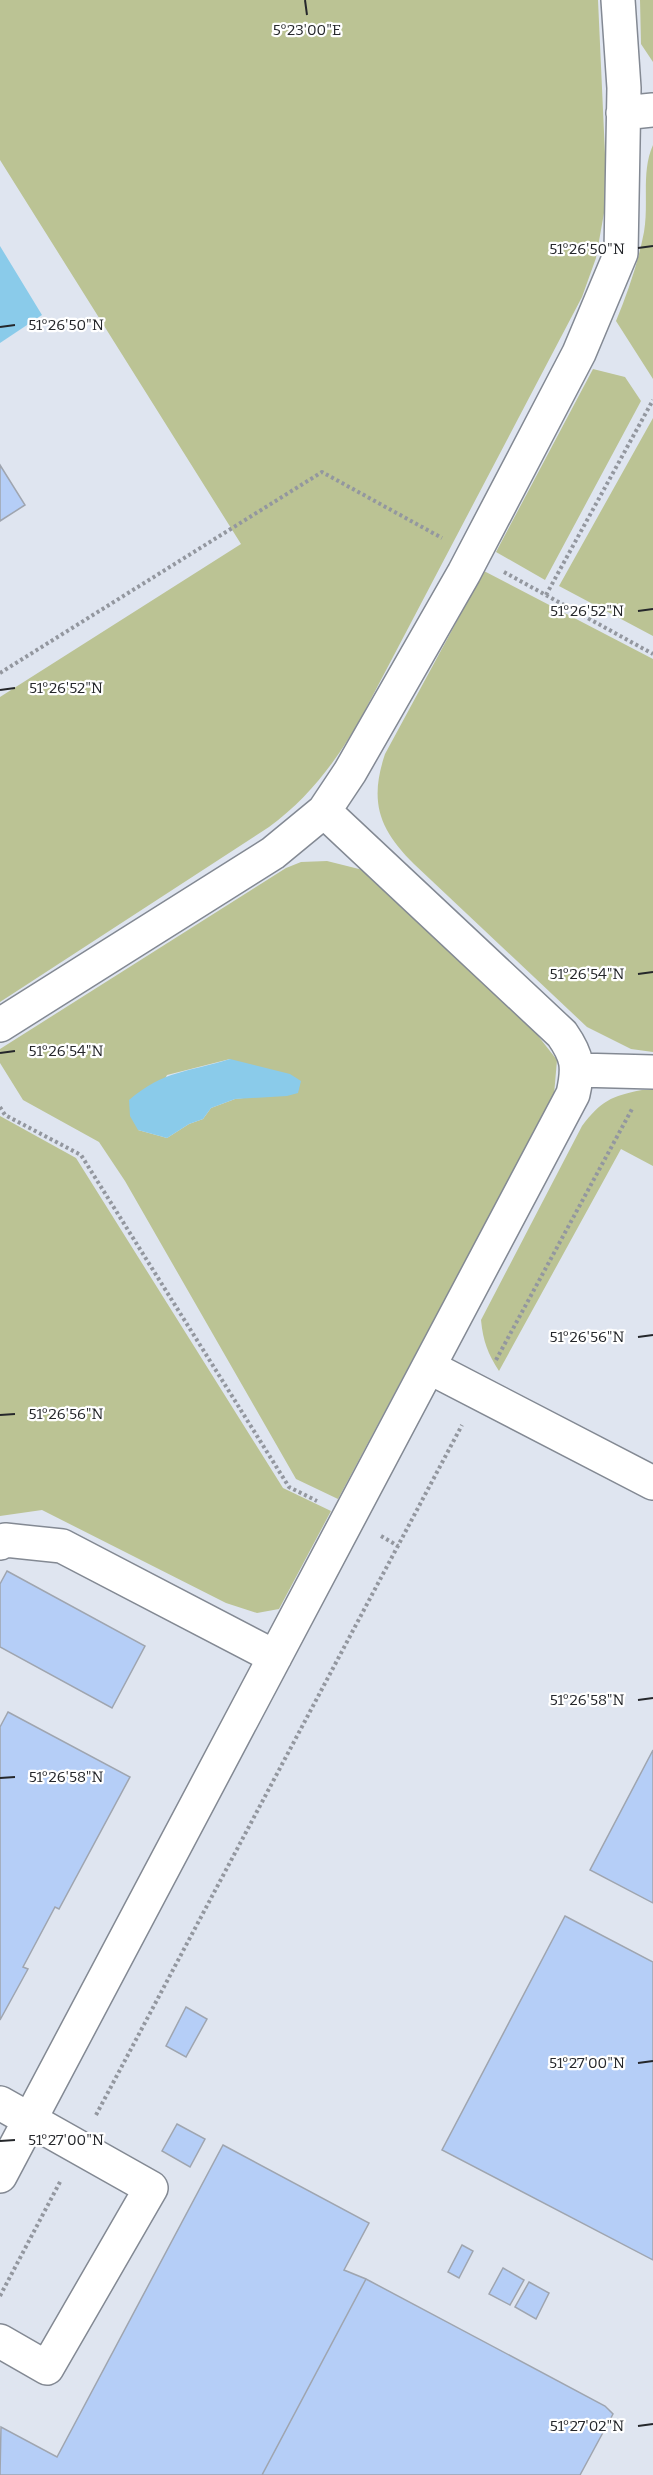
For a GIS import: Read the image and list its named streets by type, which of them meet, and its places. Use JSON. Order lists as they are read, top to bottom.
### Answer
{
  "coordinates": [
    "5°23'00\"E",
    "51°26'50\"N",
    "51°26'52\"N",
    "51°26'54\"N",
    "51°26'56\"N",
    "51°26'58\"N",
    "51°27'00\"N",
    "51°27'02\"N"
  ]
}
